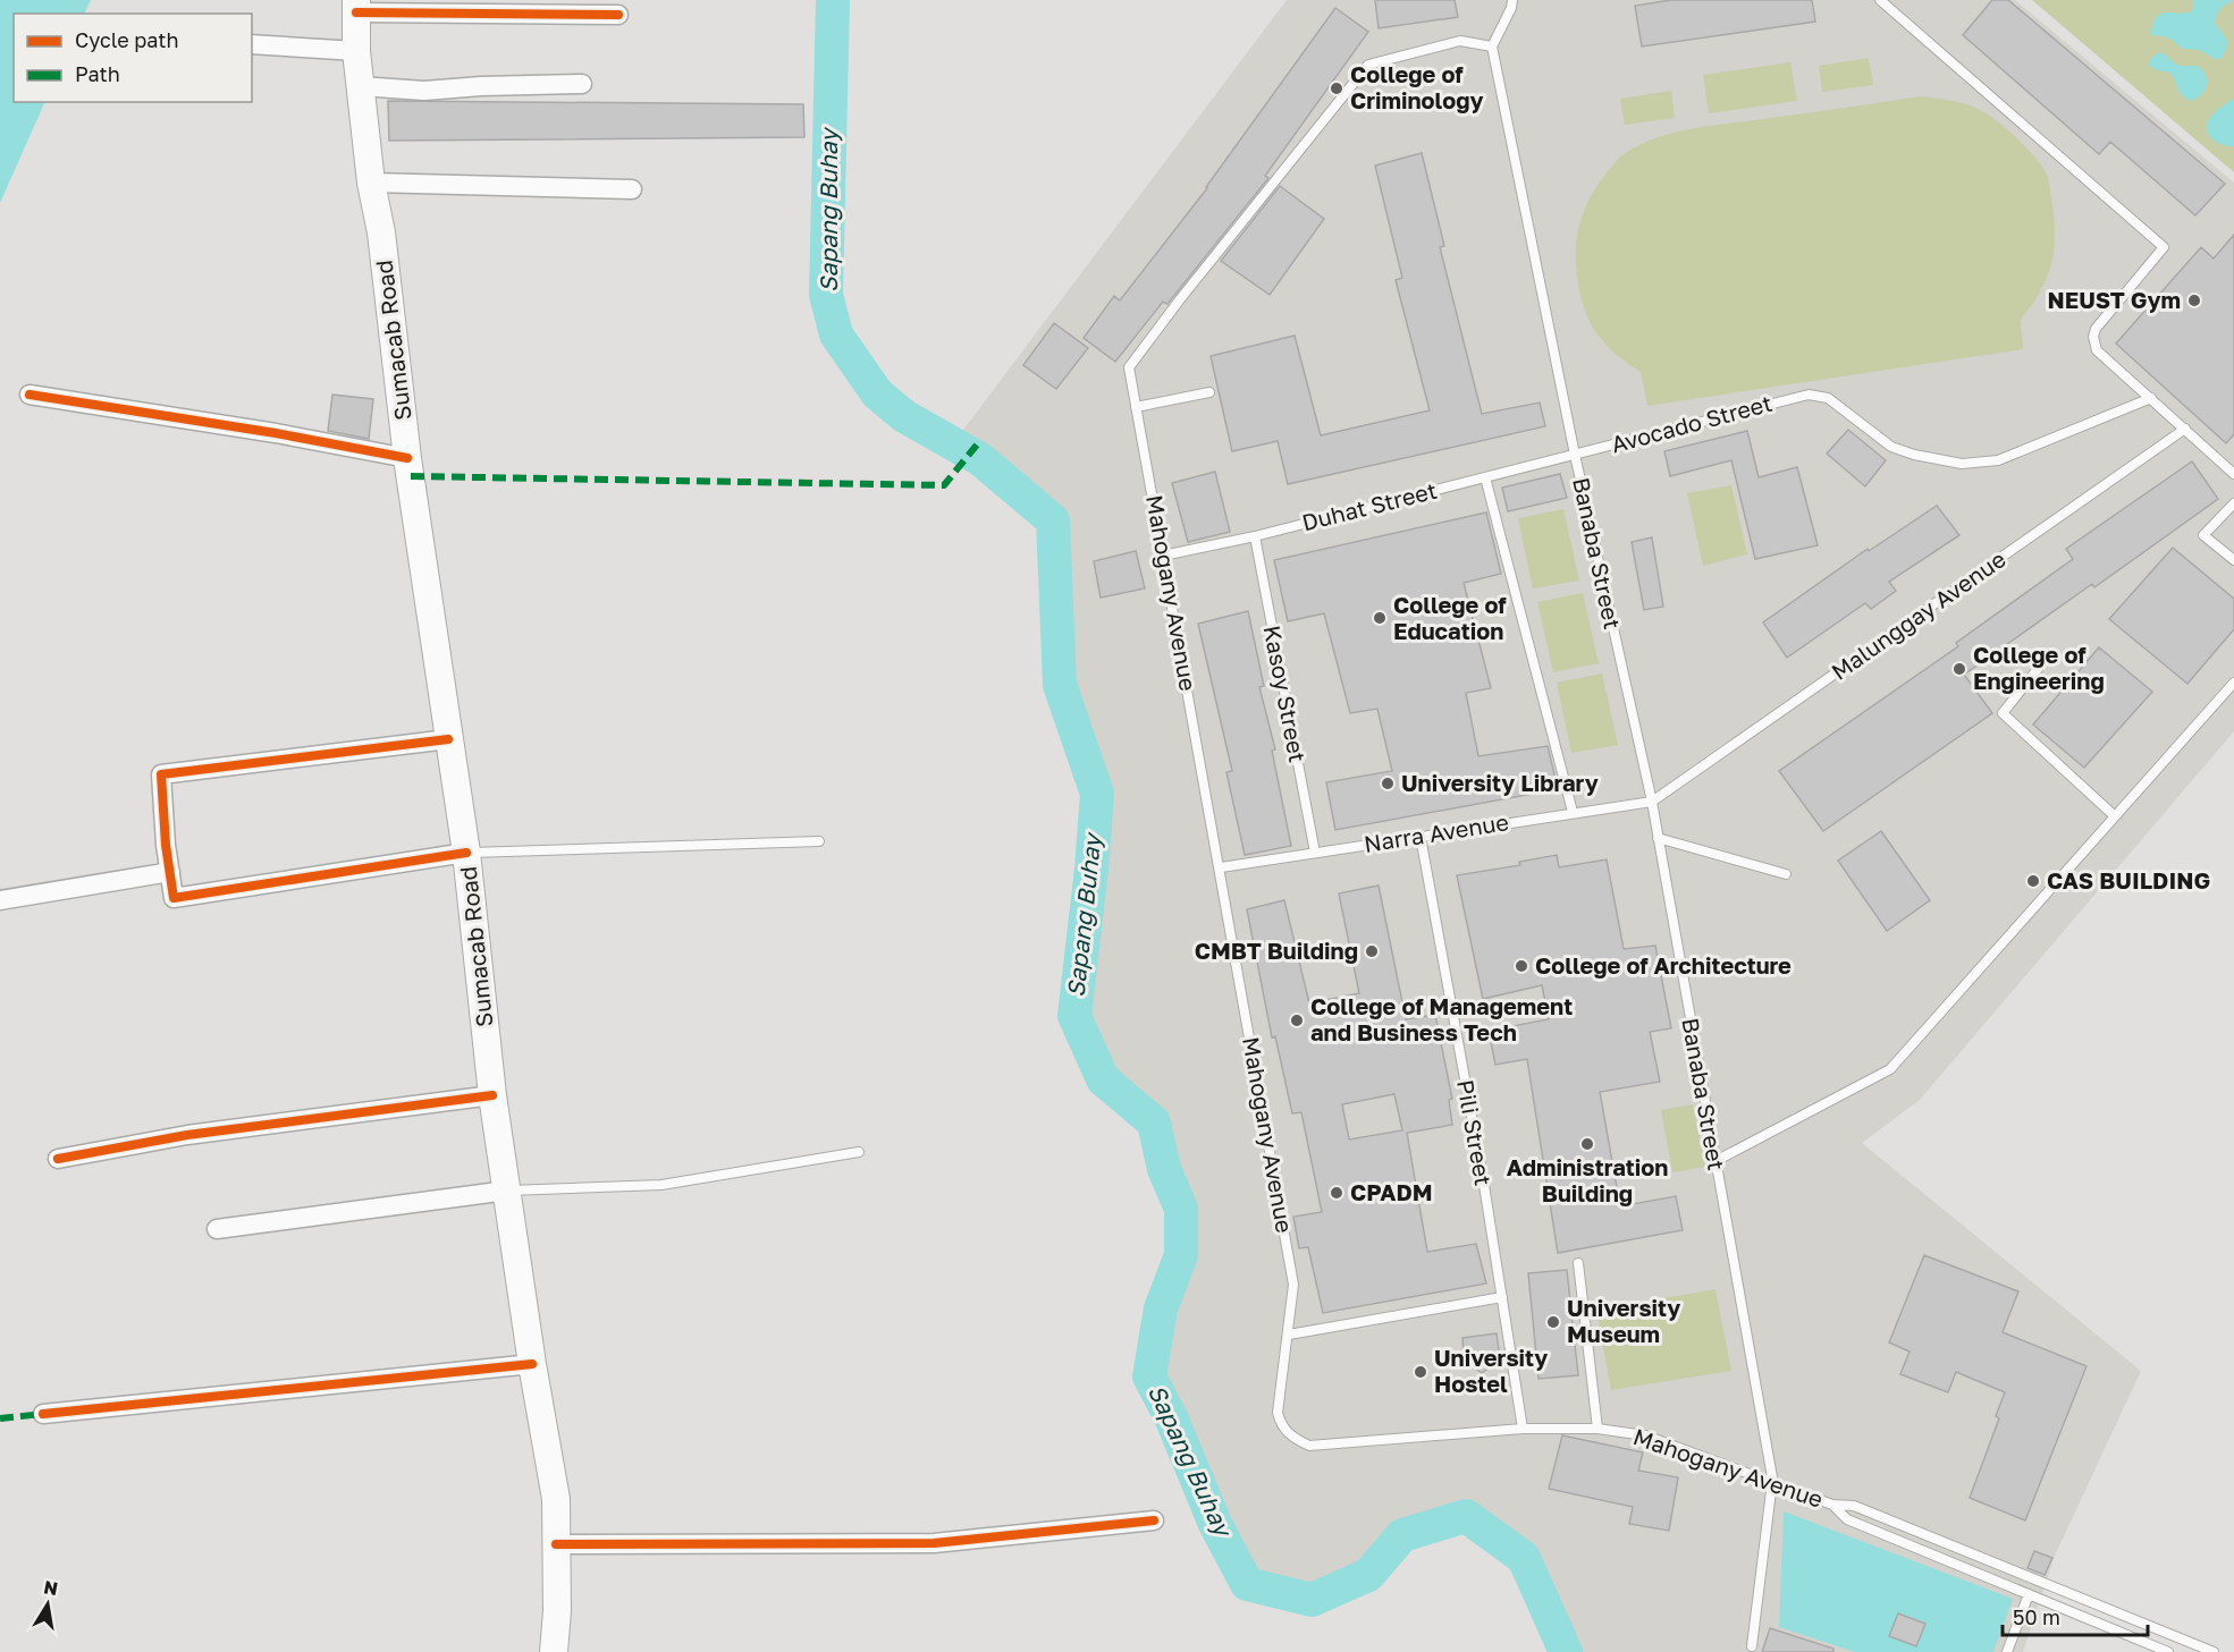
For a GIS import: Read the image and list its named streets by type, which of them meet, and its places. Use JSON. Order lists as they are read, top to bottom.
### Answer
{
  "streets": {
    "main road": ["Sumacab Road"],
    "lane": [
      "Avocado Street",
      "Duhat Street",
      "Banaba Street",
      "Mahogany Avenue",
      "Malunggay Avenue",
      "Kasoy Street",
      "Narra Avenue",
      "Pili Street"
    ]
  },
  "crossings": [
    ["Avocado Street", "Duhat Street"],
    ["Avocado Street", "Banaba Street"],
    ["Duhat Street", "Banaba Street"],
    ["Duhat Street", "Mahogany Avenue"],
    ["Duhat Street", "Kasoy Street"],
    ["Banaba Street", "Mahogany Avenue"],
    ["Banaba Street", "Malunggay Avenue"],
    ["Banaba Street", "Narra Avenue"],
    ["Mahogany Avenue", "Narra Avenue"],
    ["Mahogany Avenue", "Pili Street"],
    ["Malunggay Avenue", "Narra Avenue"],
    ["Kasoy Street", "Narra Avenue"],
    ["Narra Avenue", "Pili Street"]
  ],
  "water": ["Sapang Buhay"],
  "places": [
    "College of Criminology",
    "NEUST Gym",
    "College of Education",
    "College of Engineering",
    "University Library",
    "CAS BUILDING",
    "CMBT Building",
    "College of Architecture",
    "College of Management and Business Tech",
    "Administration Building",
    "CPADM",
    "University Museum",
    "University Hostel"
  ],
  "legend": ["Cycle path", "Path"],
  "scale_bar": "50 m",
  "north": "top"
}
